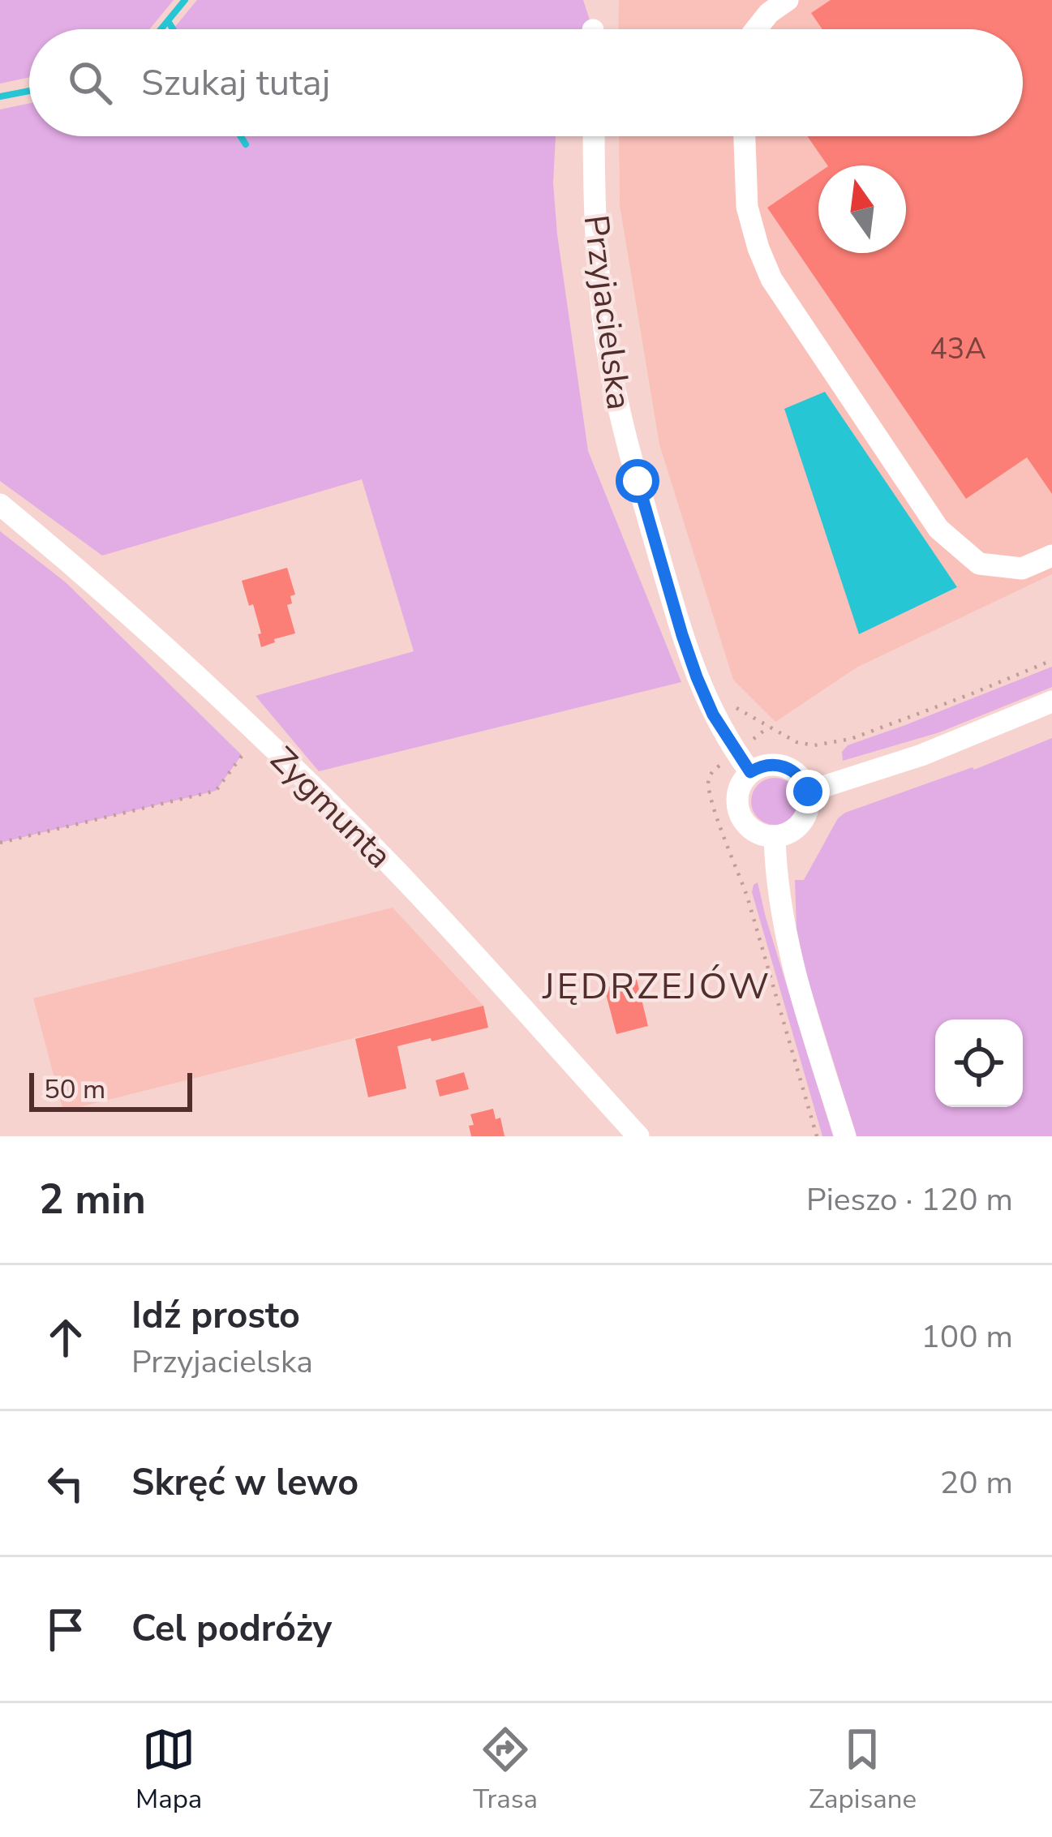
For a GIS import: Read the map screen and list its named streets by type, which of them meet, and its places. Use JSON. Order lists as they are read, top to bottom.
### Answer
{
  "streets": {
    "street": ["Przyjacielska", "Zygmunta"]
  },
  "districts": ["JĘDRZEJÓW"],
  "house_numbers": ["43A"],
  "scale_bar": "50 m",
  "north": "top",
  "page": {
    "search": "Szukaj tutaj",
    "scale": "50 m",
    "heading": ["2 min", "Pieszo · 120 m"],
    "list": [
      ["Idź prosto", "Przyjacielska", "100 m"],
      ["Skręć w lewo", "20 m"],
      "Cel podróży"
    ],
    "nav": ["Mapa", "Trasa", "Zapisane"]
  }
}
